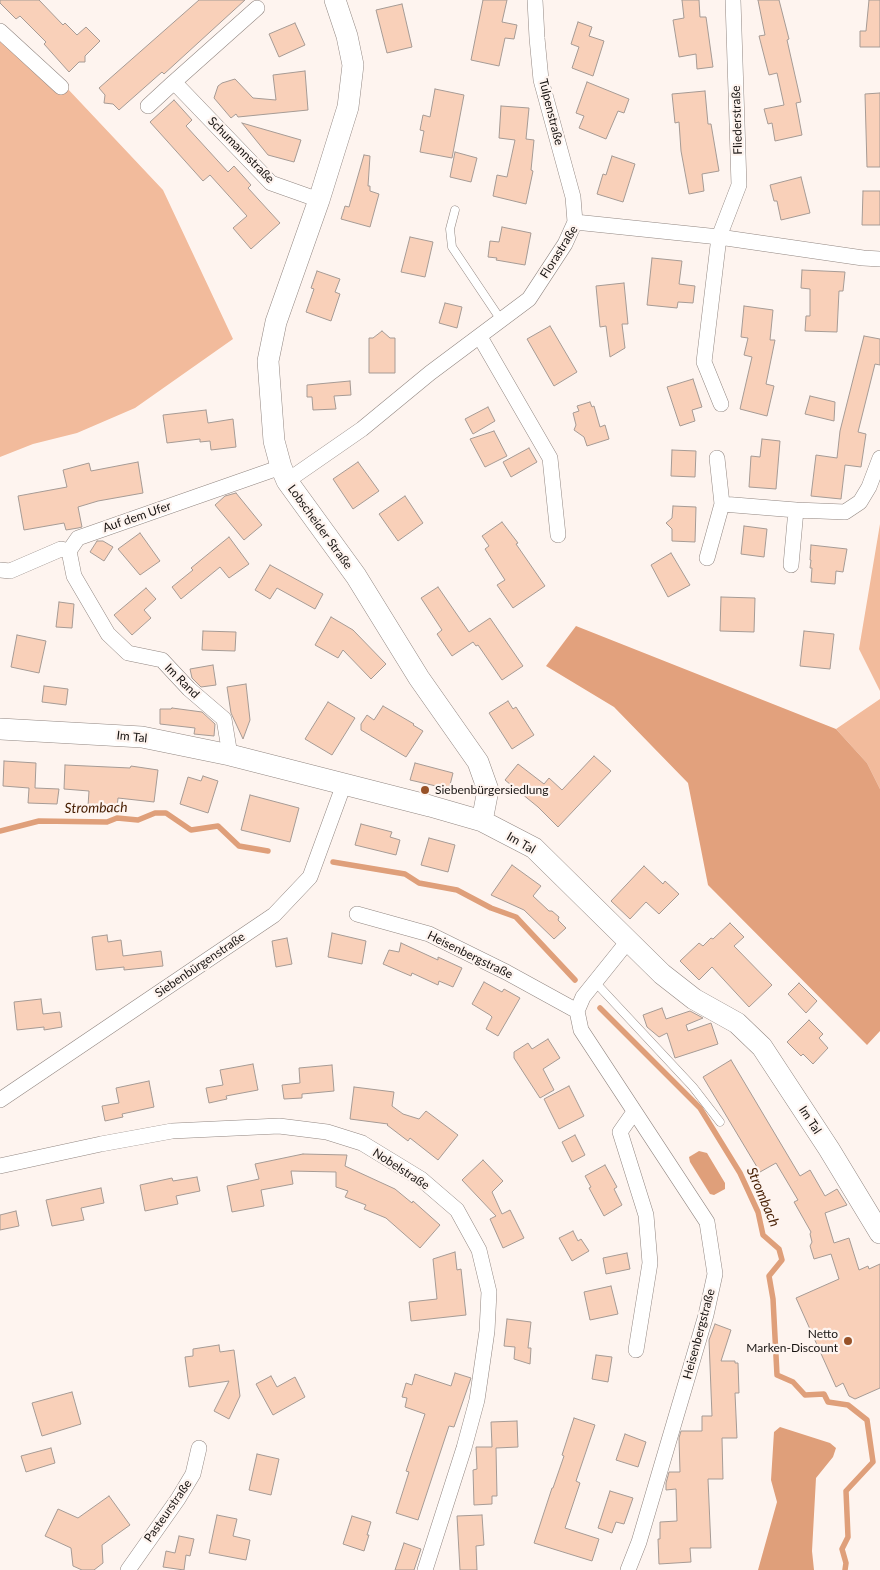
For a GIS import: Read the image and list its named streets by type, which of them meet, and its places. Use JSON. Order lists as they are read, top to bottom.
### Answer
{
  "streets": {
    "main road": ["Lobscheider Straße", "Im Tal"],
    "street": [
      "Tulpenstraße",
      "Fliederstraße",
      "Schumannstraße",
      "Florastraße",
      "Auf dem Ufer",
      "Im Rand",
      "Heisenbergstraße",
      "Siebenbürgenstraße",
      "Nobelstraße",
      "Pasteurstraße"
    ]
  },
  "crossings": [
    ["Tulpenstraße", "Florastraße"],
    ["Fliederstraße", "Florastraße"],
    ["Schumannstraße", "Lobscheider Straße"],
    ["Florastraße", "Auf dem Ufer"],
    ["Florastraße", "Lobscheider Straße"],
    ["Auf dem Ufer", "Lobscheider Straße"],
    ["Auf dem Ufer", "Im Rand"],
    ["Lobscheider Straße", "Im Tal"],
    ["Im Rand", "Im Tal"],
    ["Im Tal", "Siebenbürgenstraße"]
  ],
  "water": ["Strombach"],
  "places": ["Siebenbürgersiedlung", "Netto Marken-Discount"]
}
